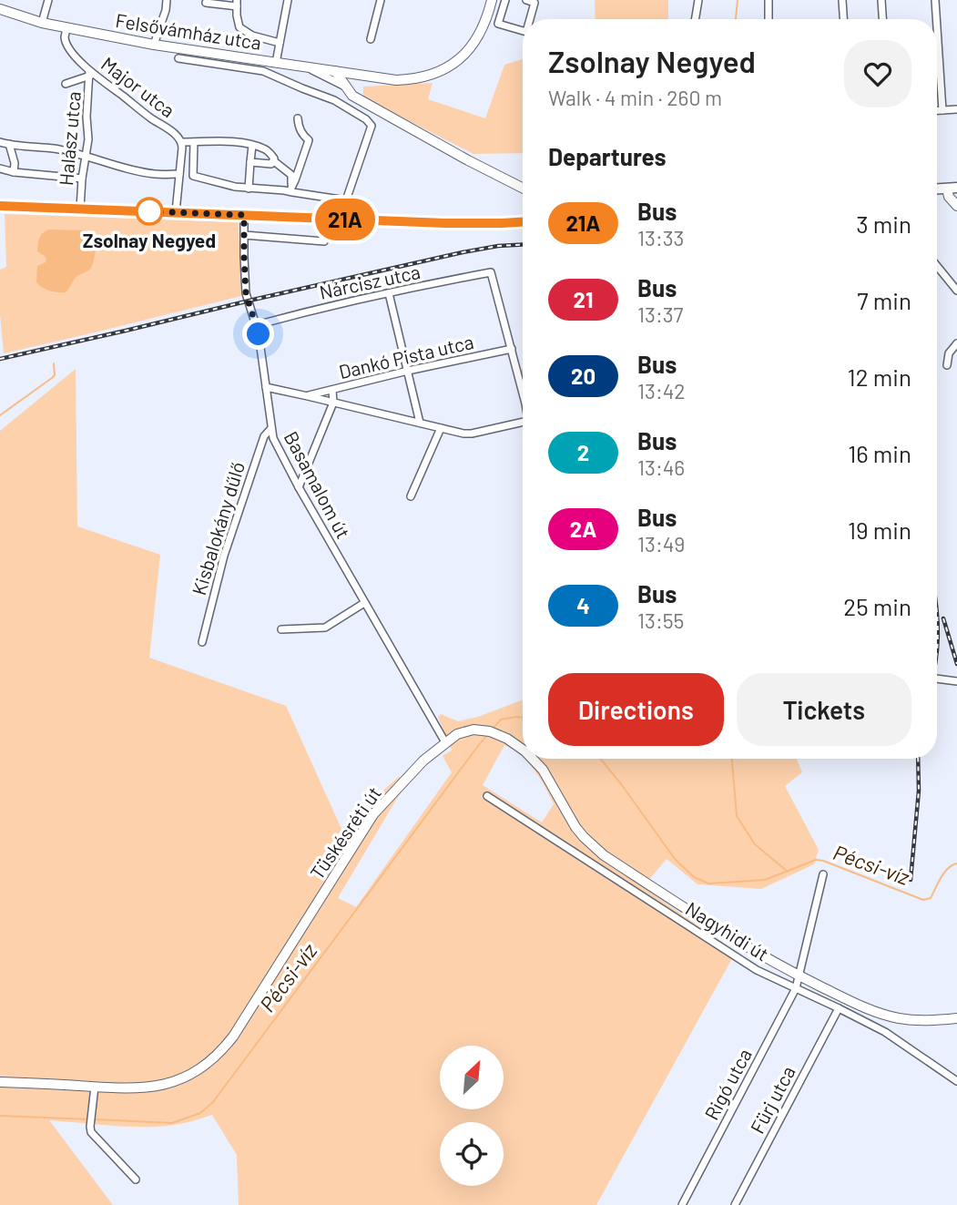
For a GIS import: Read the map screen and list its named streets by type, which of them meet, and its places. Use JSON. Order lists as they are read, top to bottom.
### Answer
{
  "streets": {
    "street": [
      "Felsővámház utca",
      "Major utca",
      "Halász utca",
      "Nárcisz utca",
      "Dankó Pista utca",
      "Basamalom út",
      "Kisbalokány dűlő",
      "Tüskésréti út",
      "Nagyhidi út",
      "Rigó utca",
      "Fürj utca"
    ]
  },
  "crossings": [
    ["Felsővámház utca", "Major utca"],
    ["Major utca", "Halász utca"],
    ["Nárcisz utca", "Dankó Pista utca"],
    ["Nárcisz utca", "Basamalom út"],
    ["Basamalom út", "Kisbalokány dűlő"],
    ["Basamalom út", "Tüskésréti út"],
    ["Tüskésréti út", "Rigó utca"],
    ["Nagyhidi út", "Rigó utca"],
    ["Nagyhidi út", "Fürj utca"]
  ],
  "water": ["Pécsi-víz"],
  "places": ["Zsolnay Negyed"],
  "lines": ["bus line 21A"],
  "north": "top right",
  "page": {
    "on_map": "21A",
    "heading": [
      ["Zsolnay Negyed", "Walk · 4 min · 260 m"],
      "Departures"
    ],
    "list": [
      {
        "mark": "21A",
        "name": "Bus",
        "note": "13:33",
        "value": "3 min"
      },
      {
        "mark": "21",
        "name": "Bus",
        "note": "13:37",
        "value": "7 min"
      },
      {
        "mark": "20",
        "name": "Bus",
        "note": "13:42",
        "value": "12 min"
      },
      {
        "mark": "2",
        "name": "Bus",
        "note": "13:46",
        "value": "16 min"
      },
      {
        "mark": "2A",
        "name": "Bus",
        "note": "13:49",
        "value": "19 min"
      },
      {
        "mark": "4",
        "name": "Bus",
        "note": "13:55",
        "value": "25 min"
      }
    ],
    "buttons": ["Directions", "Tickets"]
  }
}
